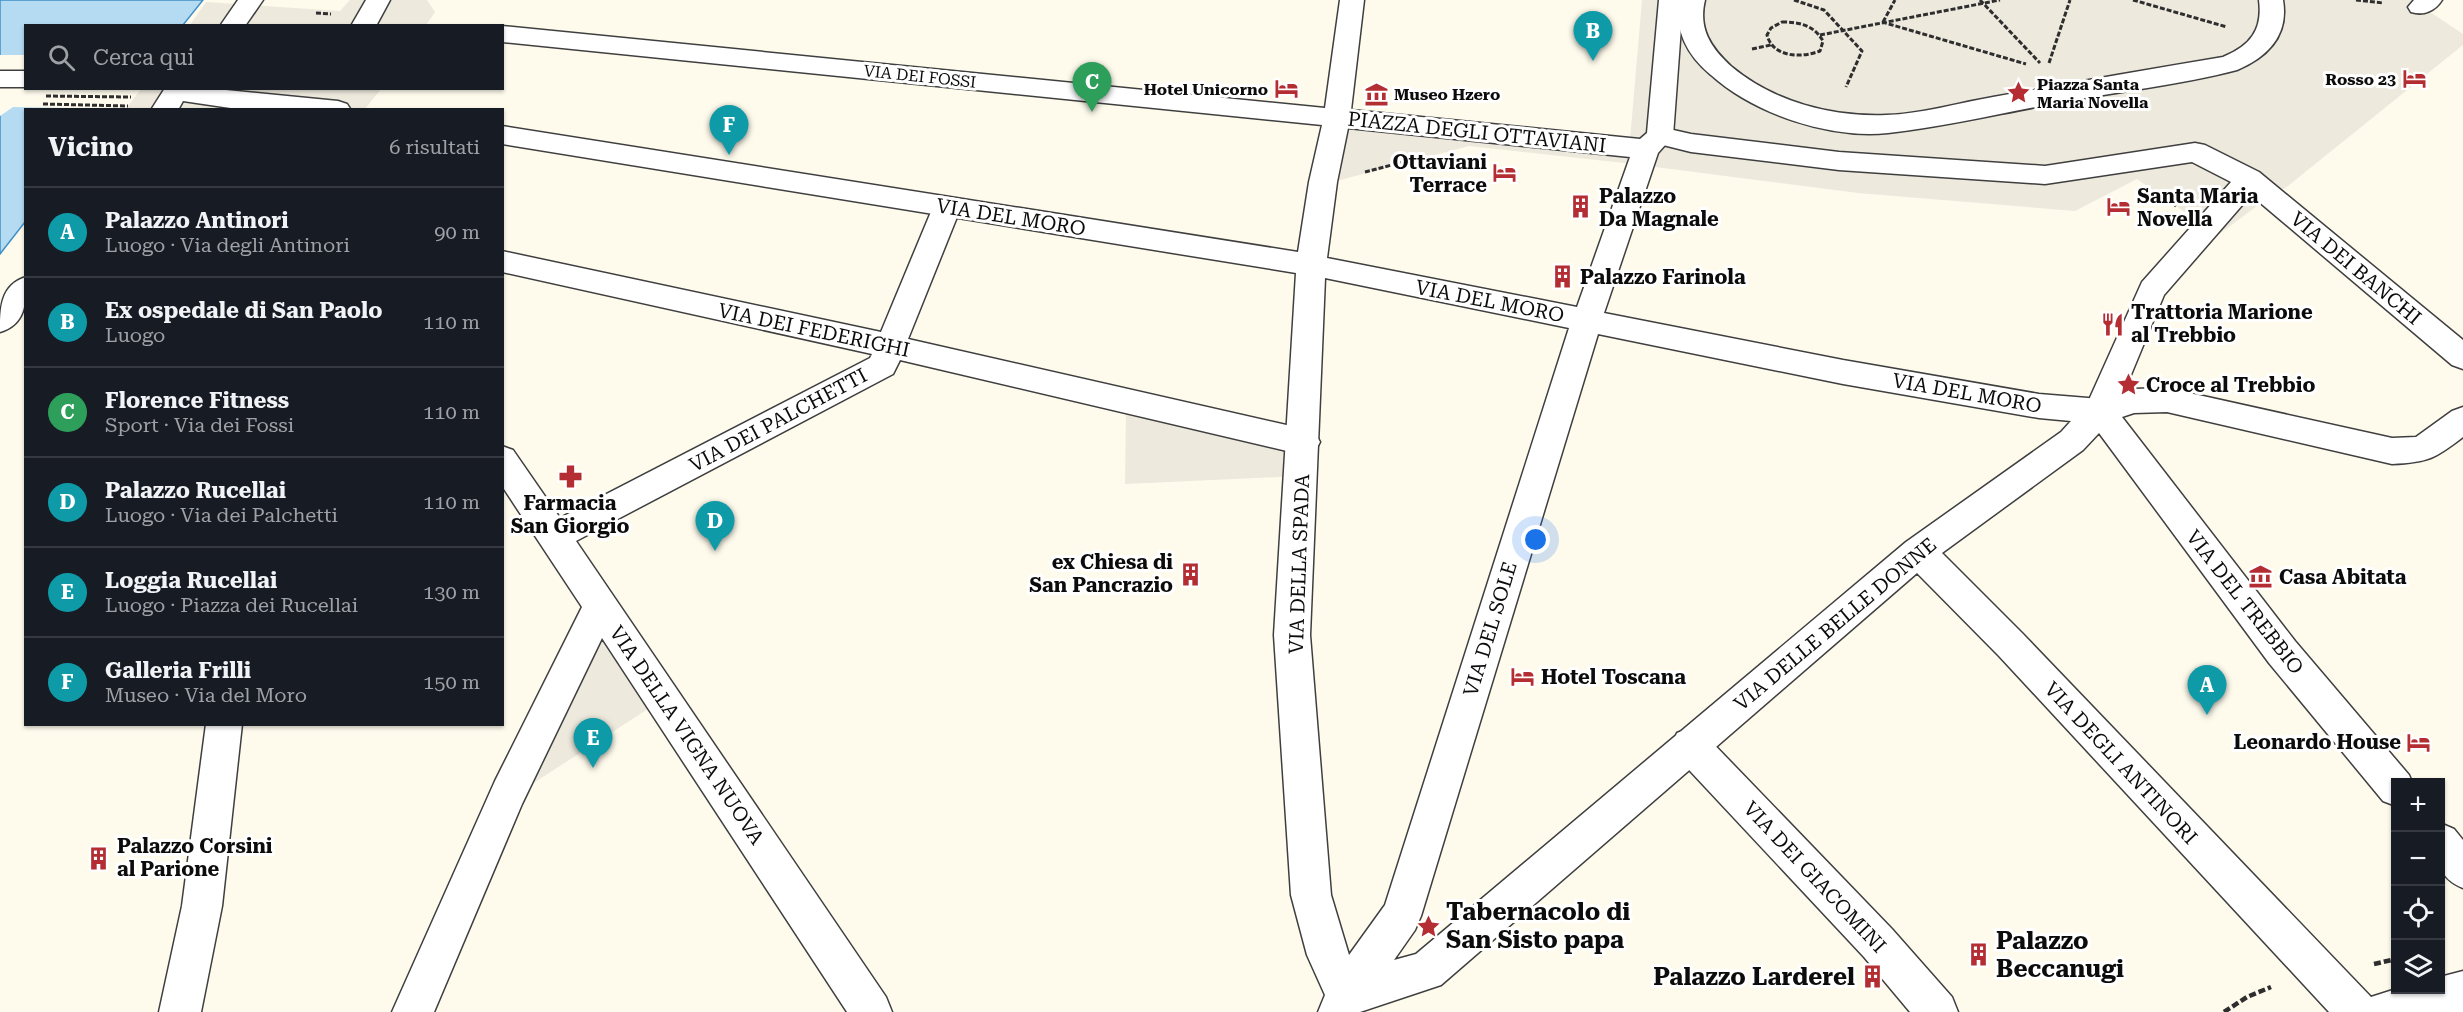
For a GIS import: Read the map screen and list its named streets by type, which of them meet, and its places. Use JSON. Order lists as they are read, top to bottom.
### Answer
{
  "streets": {
    "street": [
      "VIA DEI FOSSI",
      "PIAZZA DEGLI OTTAVIANI",
      "VIA DEL MORO",
      "VIA DEI BANCHI",
      "VIA DEI FEDERIGHI",
      "VIA DEI PALCHETTI",
      "VIA DELLA SPADA",
      "VIA DEL TREBBIO",
      "VIA DELLE BELLE DONNE",
      "VIA DEL SOLE",
      "VIA DELLA VIGNA NUOVA",
      "VIA DEGLI ANTINORI",
      "VIA DEI GIACOMINI"
    ]
  },
  "crossings": [
    ["VIA DEI FOSSI", "PIAZZA DEGLI OTTAVIANI"],
    ["PIAZZA DEGLI OTTAVIANI", "VIA DEI BANCHI"],
    ["PIAZZA DEGLI OTTAVIANI", "VIA DELLA SPADA"],
    ["PIAZZA DEGLI OTTAVIANI", "VIA DELLE BELLE DONNE"],
    ["PIAZZA DEGLI OTTAVIANI", "VIA DEL SOLE"],
    ["VIA DEL MORO", "VIA DEI PALCHETTI"],
    ["VIA DEL MORO", "VIA DELLA SPADA"],
    ["VIA DEL MORO", "VIA DEL TREBBIO"],
    ["VIA DEL MORO", "VIA DELLE BELLE DONNE"],
    ["VIA DEL MORO", "VIA DEL SOLE"],
    ["VIA DEI BANCHI", "VIA DELLE BELLE DONNE"],
    ["VIA DEI FEDERIGHI", "VIA DEI PALCHETTI"],
    ["VIA DEI FEDERIGHI", "VIA DELLA SPADA"],
    ["VIA DEI PALCHETTI", "VIA DELLA VIGNA NUOVA"],
    ["VIA DELLA SPADA", "VIA DELLE BELLE DONNE"],
    ["VIA DELLA SPADA", "VIA DEL SOLE"],
    ["VIA DEL TREBBIO", "VIA DELLE BELLE DONNE"],
    ["VIA DELLE BELLE DONNE", "VIA DEL SOLE"],
    ["VIA DELLE BELLE DONNE", "VIA DEGLI ANTINORI"],
    ["VIA DELLE BELLE DONNE", "VIA DEI GIACOMINI"]
  ],
  "places": {
    "hotel": [
      "Rosso 23",
      "Hotel Unicorno",
      "Ottaviani Terrace",
      "Santa Maria Novella",
      "Hotel Toscana",
      "Leonardo House"
    ],
    "place": ["Piazza Santa Maria Novella", "Croce al Trebbio", "Tabernacolo di San Sisto papa"],
    "museum": ["Museo Hzero", "Casa Abitata"],
    "building": [
      "Palazzo Da Magnale",
      "Palazzo Farinola",
      "ex Chiesa di San Pancrazio",
      "Palazzo Corsini al Parione",
      "Palazzo Beccanugi",
      "Palazzo Larderel"
    ],
    "restaurant": ["Trattoria Marione al Trebbio"],
    "pharmacy": ["Farmacia San Giorgio"]
  },
  "page": {
    "pins": [
      "B",
      "C",
      "F",
      "D",
      "A",
      "E"
    ],
    "search": "Cerca qui",
    "heading": ["Vicino", "6 risultati"],
    "list": [
      {
        "mark": "A",
        "name": "Palazzo Antinori",
        "note": "Luogo · Via degli Antinori",
        "value": "90 m"
      },
      {
        "mark": "B",
        "name": "Ex ospedale di San Paolo",
        "note": "Luogo",
        "value": "110 m"
      },
      {
        "mark": "C",
        "name": "Florence Fitness",
        "note": "Sport · Via dei Fossi",
        "value": "110 m"
      },
      {
        "mark": "D",
        "name": "Palazzo Rucellai",
        "note": "Luogo · Via dei Palchetti",
        "value": "110 m"
      },
      {
        "mark": "E",
        "name": "Loggia Rucellai",
        "note": "Luogo · Piazza dei Rucellai",
        "value": "130 m"
      },
      {
        "mark": "F",
        "name": "Galleria Frilli",
        "note": "Museo · Via del Moro",
        "value": "150 m"
      }
    ],
    "map_buttons": ["+", "−"]
  }
}
